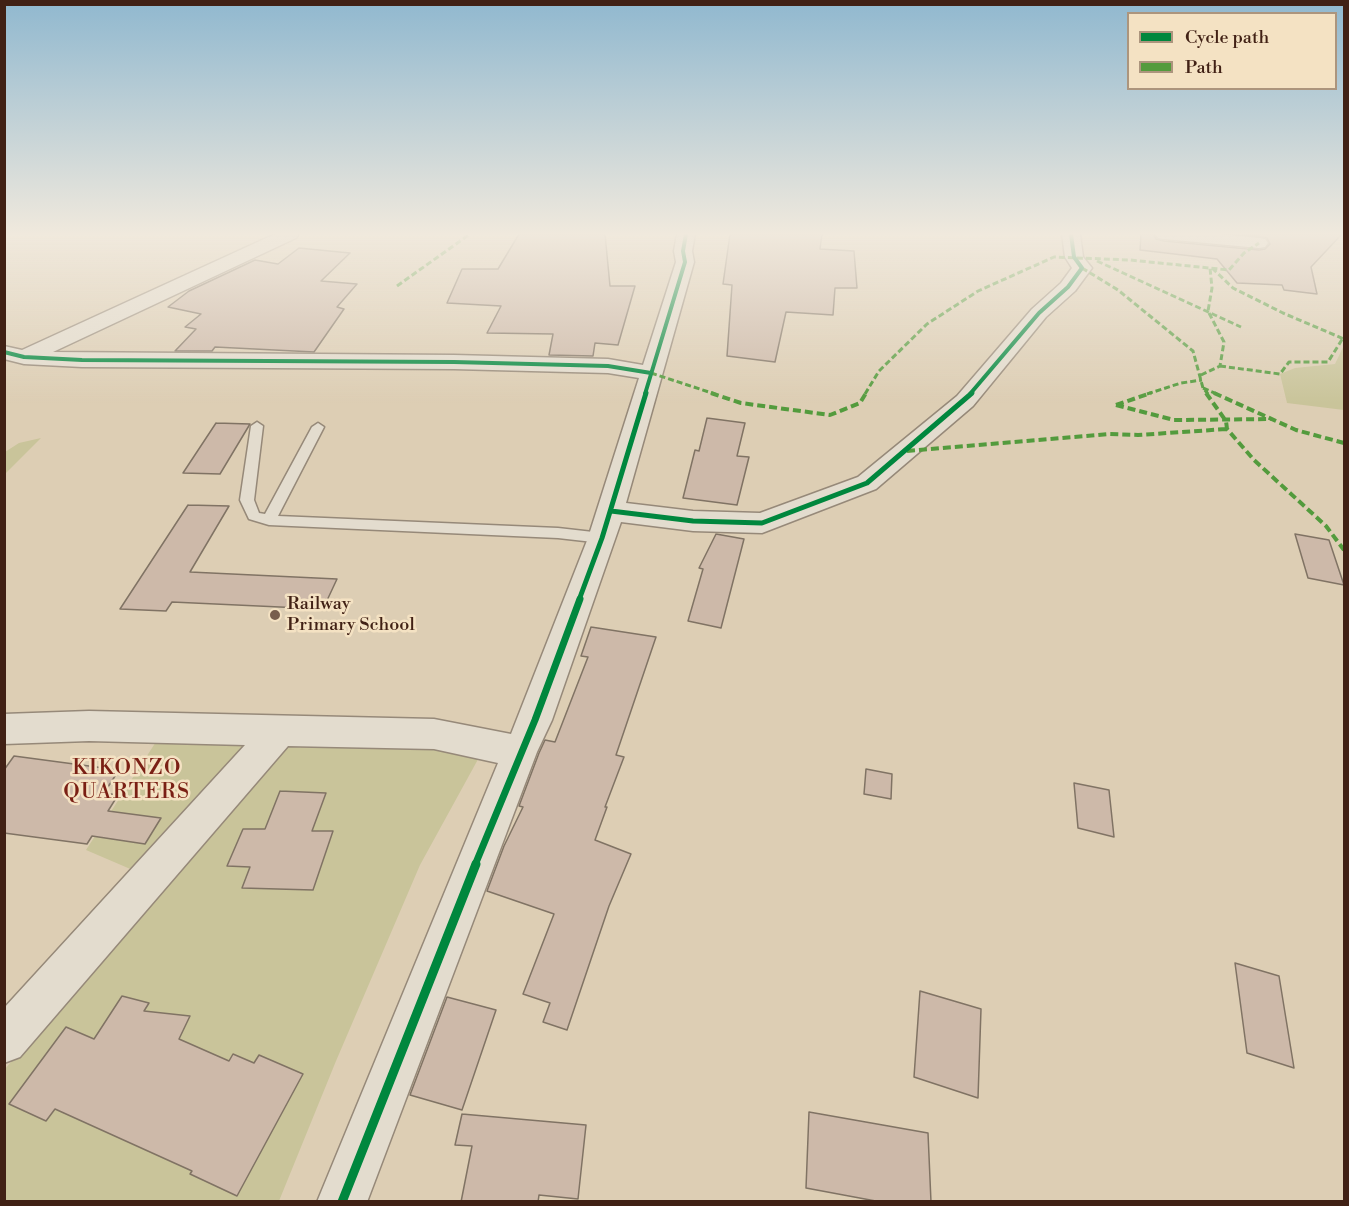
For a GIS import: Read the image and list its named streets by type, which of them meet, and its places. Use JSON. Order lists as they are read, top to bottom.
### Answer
{
  "districts": ["KIKONZO QUARTERS"],
  "places": ["Railway Primary School"],
  "legend": ["Cycle path", "Path"]
}
